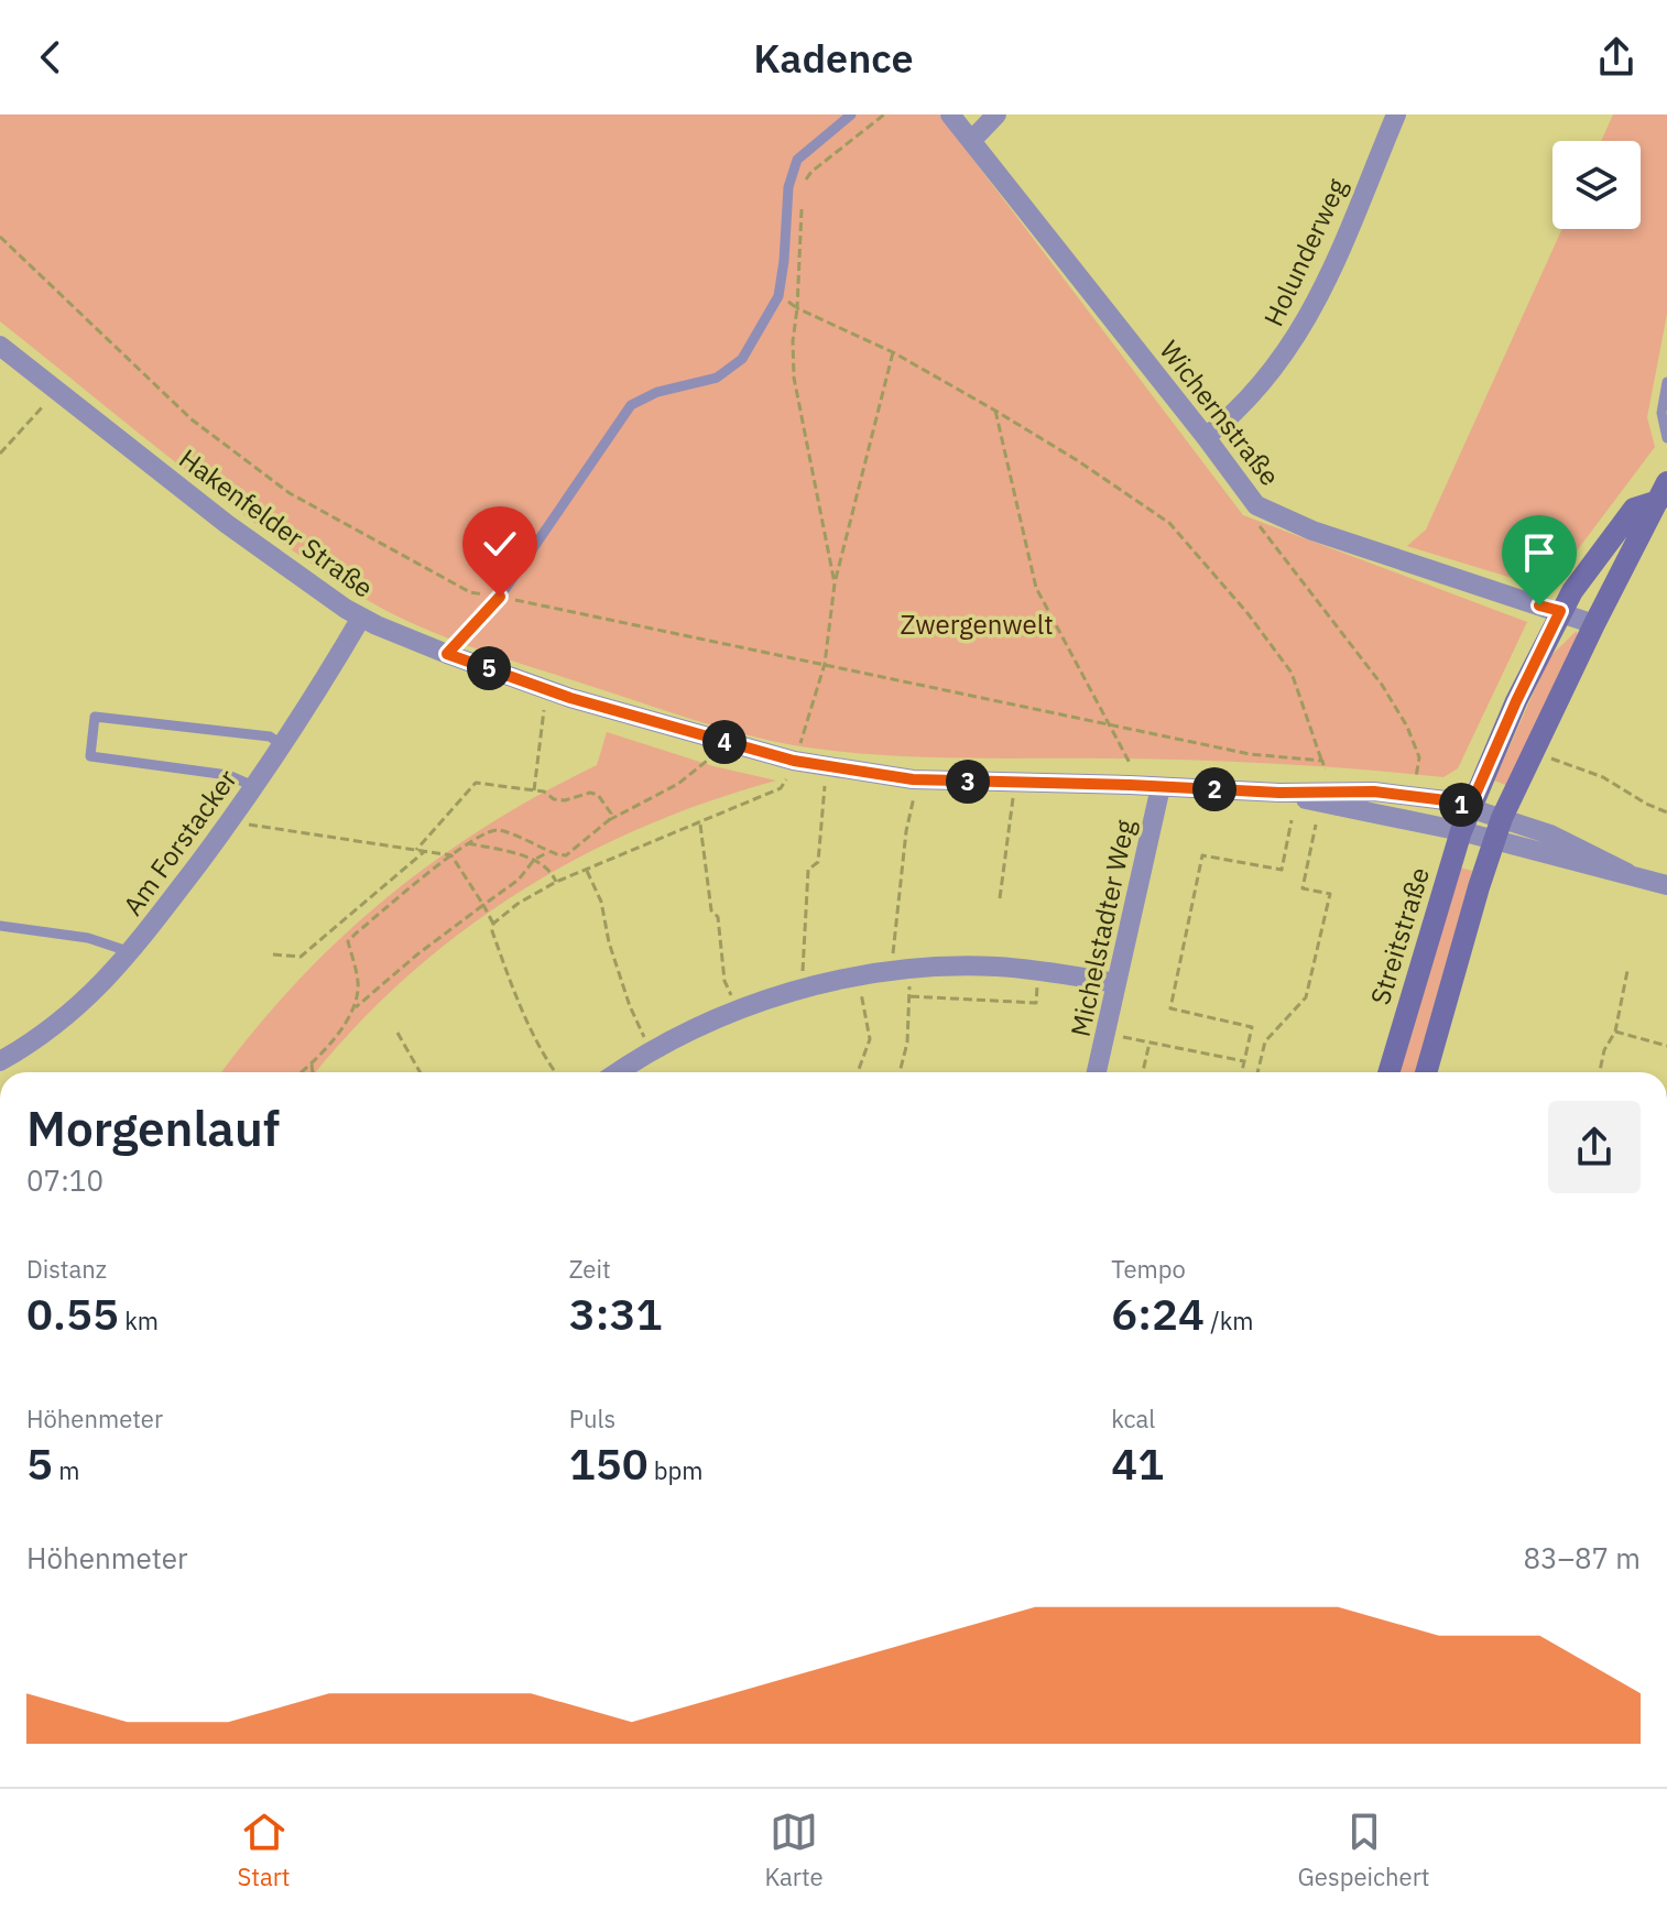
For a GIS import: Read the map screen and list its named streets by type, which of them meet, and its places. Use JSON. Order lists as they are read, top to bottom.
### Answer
{
  "streets": {
    "main road": ["Streitstraße"],
    "street": [
      "Holunderweg",
      "Wichernstraße",
      "Hakenfelder Straße",
      "Am Forstacker",
      "Michelstadter Weg"
    ]
  },
  "crossings": [
    ["Holunderweg", "Wichernstraße"],
    ["Wichernstraße", "Streitstraße"],
    ["Hakenfelder Straße", "Am Forstacker"],
    ["Hakenfelder Straße", "Michelstadter Weg"],
    ["Hakenfelder Straße", "Streitstraße"]
  ],
  "parks": ["Zwergenwelt"],
  "page": {
    "header": "Kadence",
    "pins": [
      "5",
      "4",
      "3",
      "2",
      "1"
    ],
    "heading": ["Morgenlauf", "07:10"],
    "stats": [
      ["Distanz", "0.55 km"],
      ["Zeit", "3:31"],
      ["Tempo", "6:24 /km"],
      ["Höhenmeter", "5 m"],
      ["Puls", "150 bpm"],
      ["kcal", "41"]
    ],
    "chart": ["Höhenmeter", "83–87 m"],
    "tabs": ["Start", "Karte", "Gespeichert"]
  }
}
